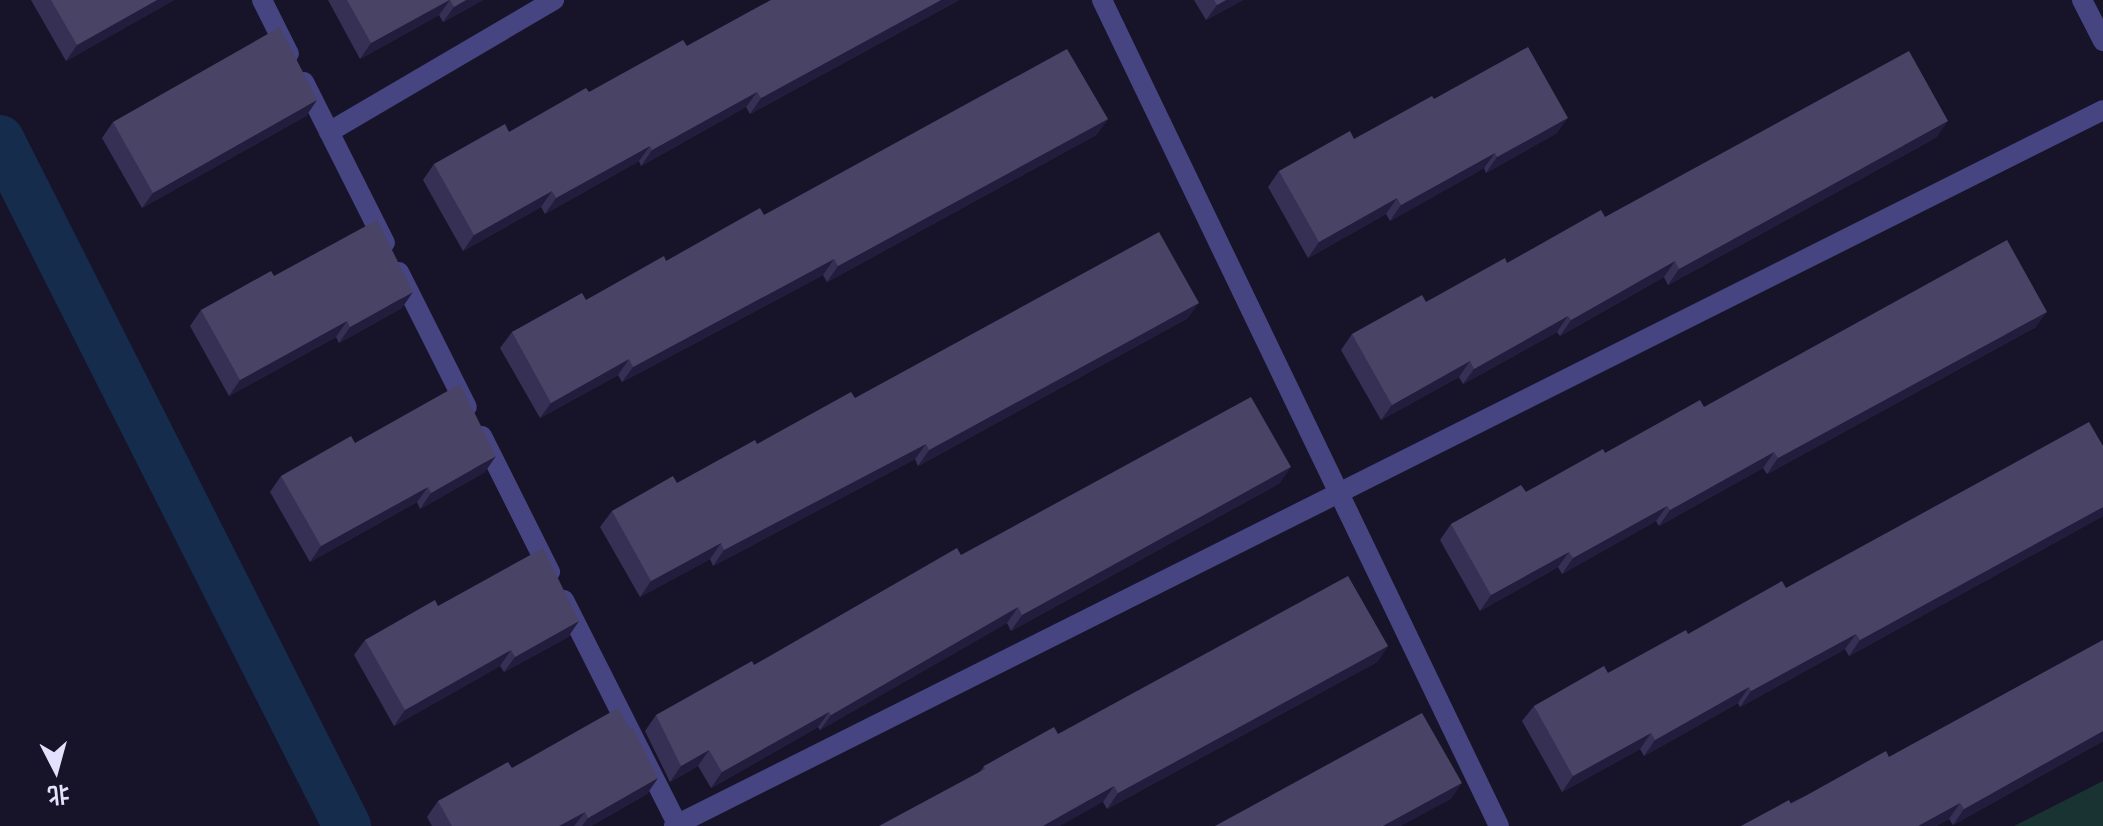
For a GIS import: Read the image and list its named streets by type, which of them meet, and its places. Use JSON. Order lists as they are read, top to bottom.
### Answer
{
  "north": "bottom"
}
